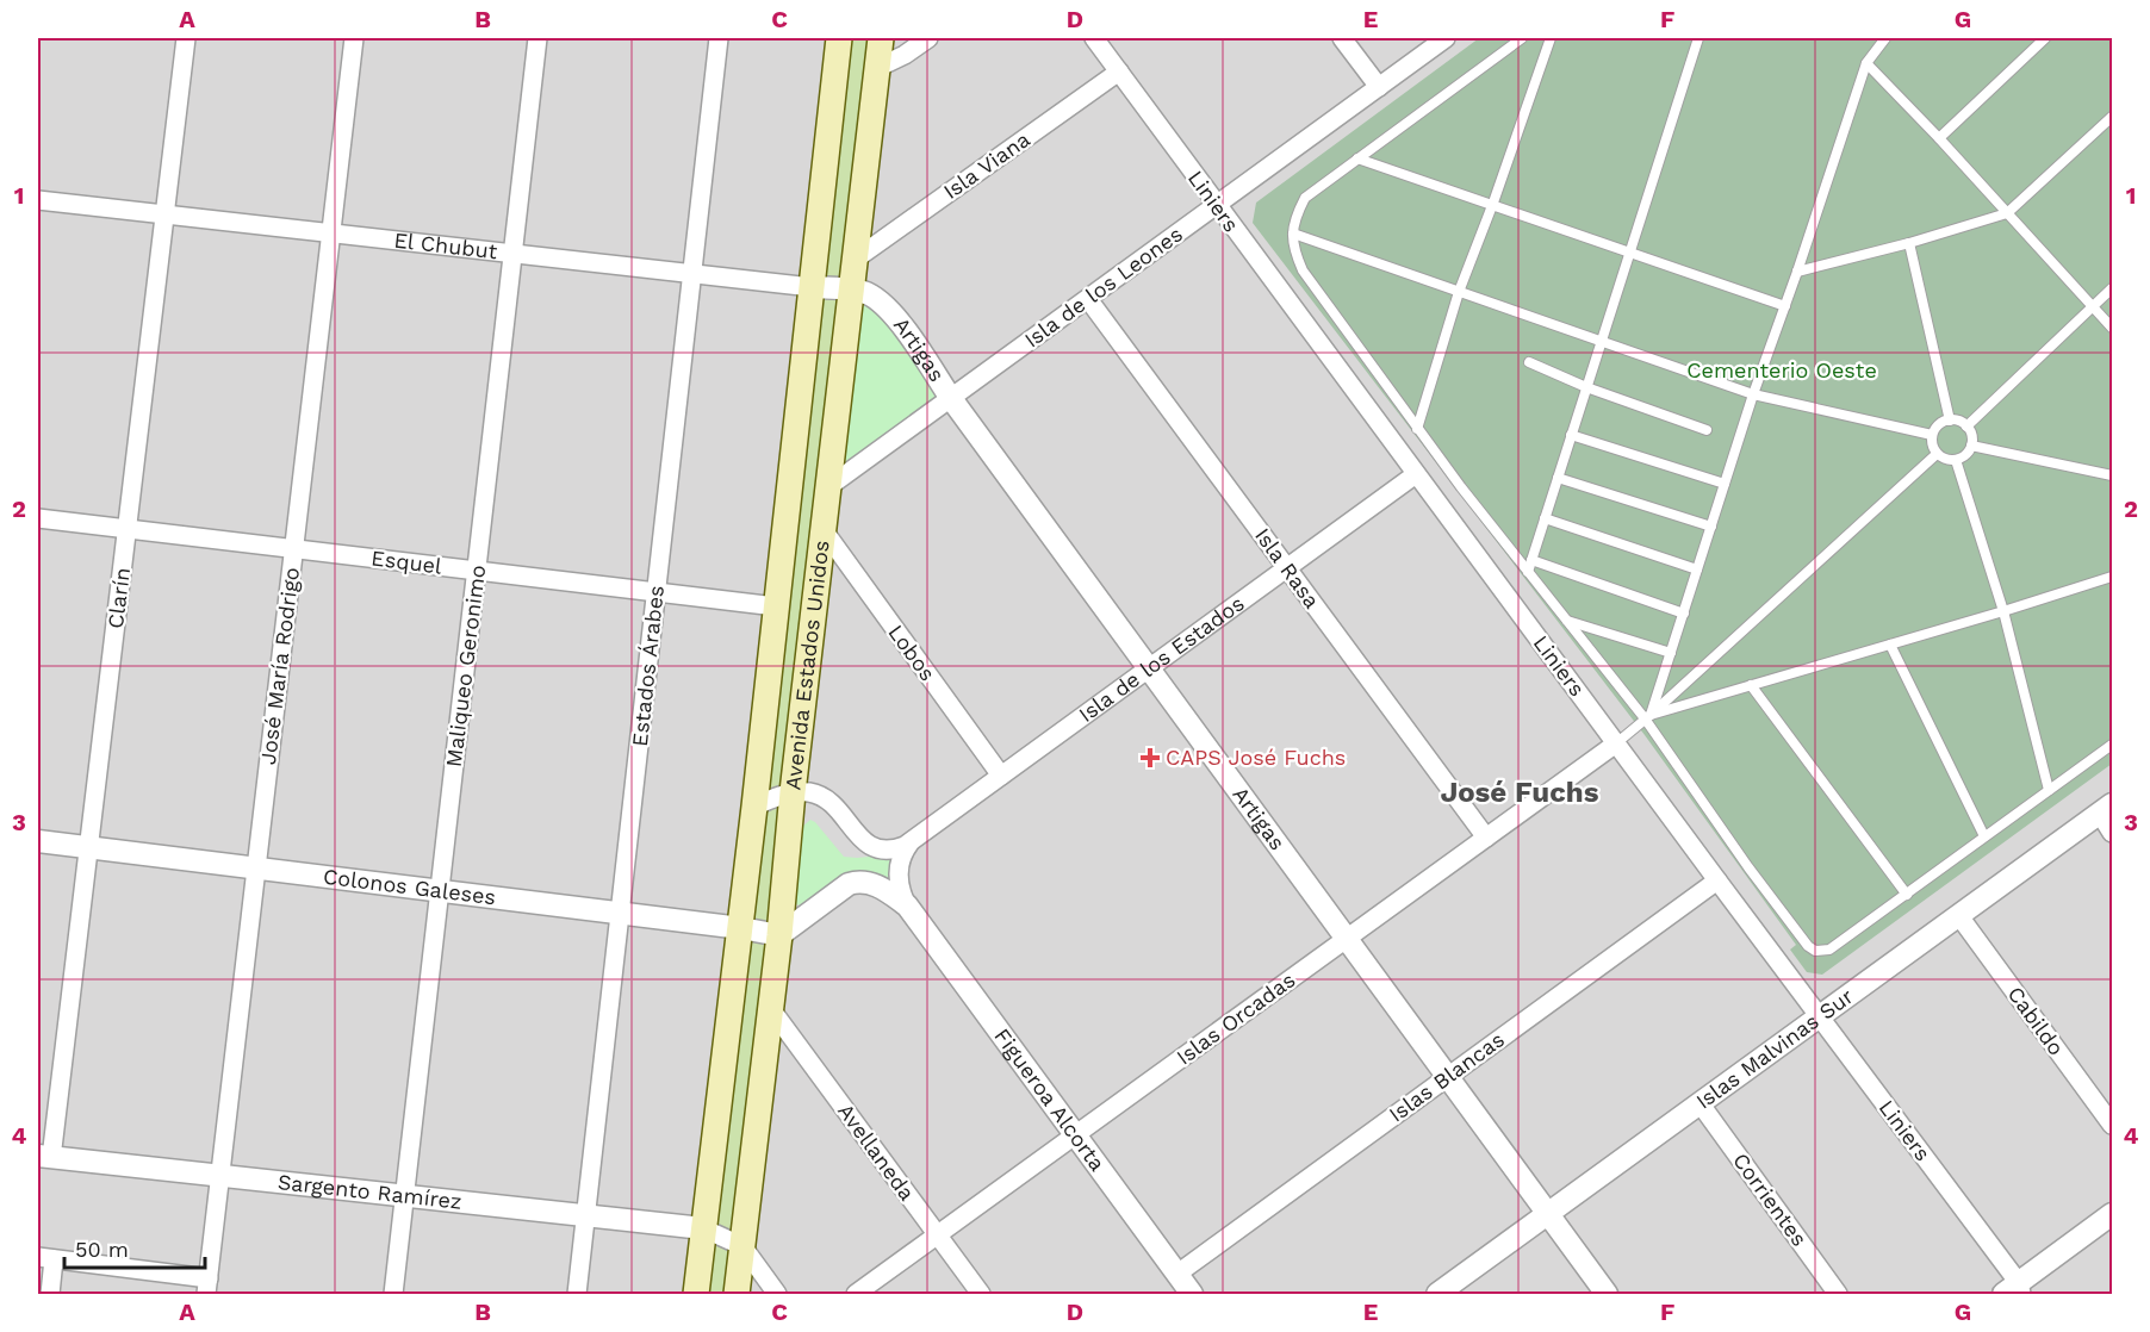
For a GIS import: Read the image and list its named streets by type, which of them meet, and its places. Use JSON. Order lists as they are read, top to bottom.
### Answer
{
  "streets": {
    "main road": ["Avenida Estados Unidos"],
    "street": [
      "Isla Viana",
      "Liniers",
      "El Chubut",
      "Isla de los Leones",
      "Artigas",
      "Esquel",
      "Isla Rasa",
      "Clarín",
      "Lobos",
      "Isla de los Estados",
      "José María Rodrigo",
      "Maliqueo Geronimo",
      "Estados Árabes",
      "Colonos Galeses",
      "Islas Orcadas",
      "Cabildo",
      "Islas Malvinas Sur",
      "Islas Blancas",
      "Figueroa Alcorta",
      "Avellaneda",
      "Sargento Ramírez",
      "Corrientes"
    ]
  },
  "crossings": [
    ["Isla Viana", "Liniers"],
    ["Isla Viana", "Avenida Estados Unidos"],
    ["Liniers", "Isla de los Leones"],
    ["Liniers", "Isla de los Estados"],
    ["Liniers", "Islas Orcadas"],
    ["Liniers", "Islas Malvinas Sur"],
    ["Liniers", "Islas Blancas"],
    ["El Chubut", "Artigas"],
    ["El Chubut", "Clarín"],
    ["El Chubut", "José María Rodrigo"],
    ["El Chubut", "Maliqueo Geronimo"],
    ["El Chubut", "Estados Árabes"],
    ["El Chubut", "Avenida Estados Unidos"],
    ["Isla de los Leones", "Artigas"],
    ["Isla de los Leones", "Isla Rasa"],
    ["Isla de los Leones", "Avenida Estados Unidos"],
    ["Artigas", "Isla de los Estados"],
    ["Artigas", "Avenida Estados Unidos"],
    ["Artigas", "Islas Orcadas"],
    ["Artigas", "Islas Malvinas Sur"],
    ["Artigas", "Islas Blancas"],
    ["Esquel", "Clarín"],
    ["Esquel", "José María Rodrigo"],
    ["Esquel", "Maliqueo Geronimo"],
    ["Esquel", "Estados Árabes"],
    ["Esquel", "Avenida Estados Unidos"],
    ["Isla Rasa", "Isla de los Estados"],
    ["Isla Rasa", "Islas Orcadas"],
    ["Clarín", "Colonos Galeses"],
    ["Clarín", "Sargento Ramírez"],
    ["Lobos", "Isla de los Estados"],
    ["Lobos", "Avenida Estados Unidos"],
    ["Isla de los Estados", "Avenida Estados Unidos"],
    ["José María Rodrigo", "Colonos Galeses"],
    ["José María Rodrigo", "Sargento Ramírez"],
    ["Maliqueo Geronimo", "Colonos Galeses"],
    ["Maliqueo Geronimo", "Sargento Ramírez"],
    ["Estados Árabes", "Colonos Galeses"],
    ["Estados Árabes", "Sargento Ramírez"],
    ["Avenida Estados Unidos", "Colonos Galeses"],
    ["Avenida Estados Unidos", "Avellaneda"],
    ["Avenida Estados Unidos", "Sargento Ramírez"],
    ["Islas Orcadas", "Figueroa Alcorta"],
    ["Islas Orcadas", "Avellaneda"],
    ["Cabildo", "Islas Malvinas Sur"],
    ["Islas Malvinas Sur", "Corrientes"],
    ["Islas Blancas", "Figueroa Alcorta"]
  ],
  "districts": ["José Fuchs"],
  "parks": ["Cementerio Oeste"],
  "places": {
    "health": ["CAPS José Fuchs"]
  },
  "scale_bar": "50 m",
  "grid": {
    "columns": [
      "A",
      "B",
      "C",
      "D",
      "E",
      "F",
      "G"
    ],
    "rows": [
      "1",
      "2",
      "3",
      "4"
    ]
  }
}
